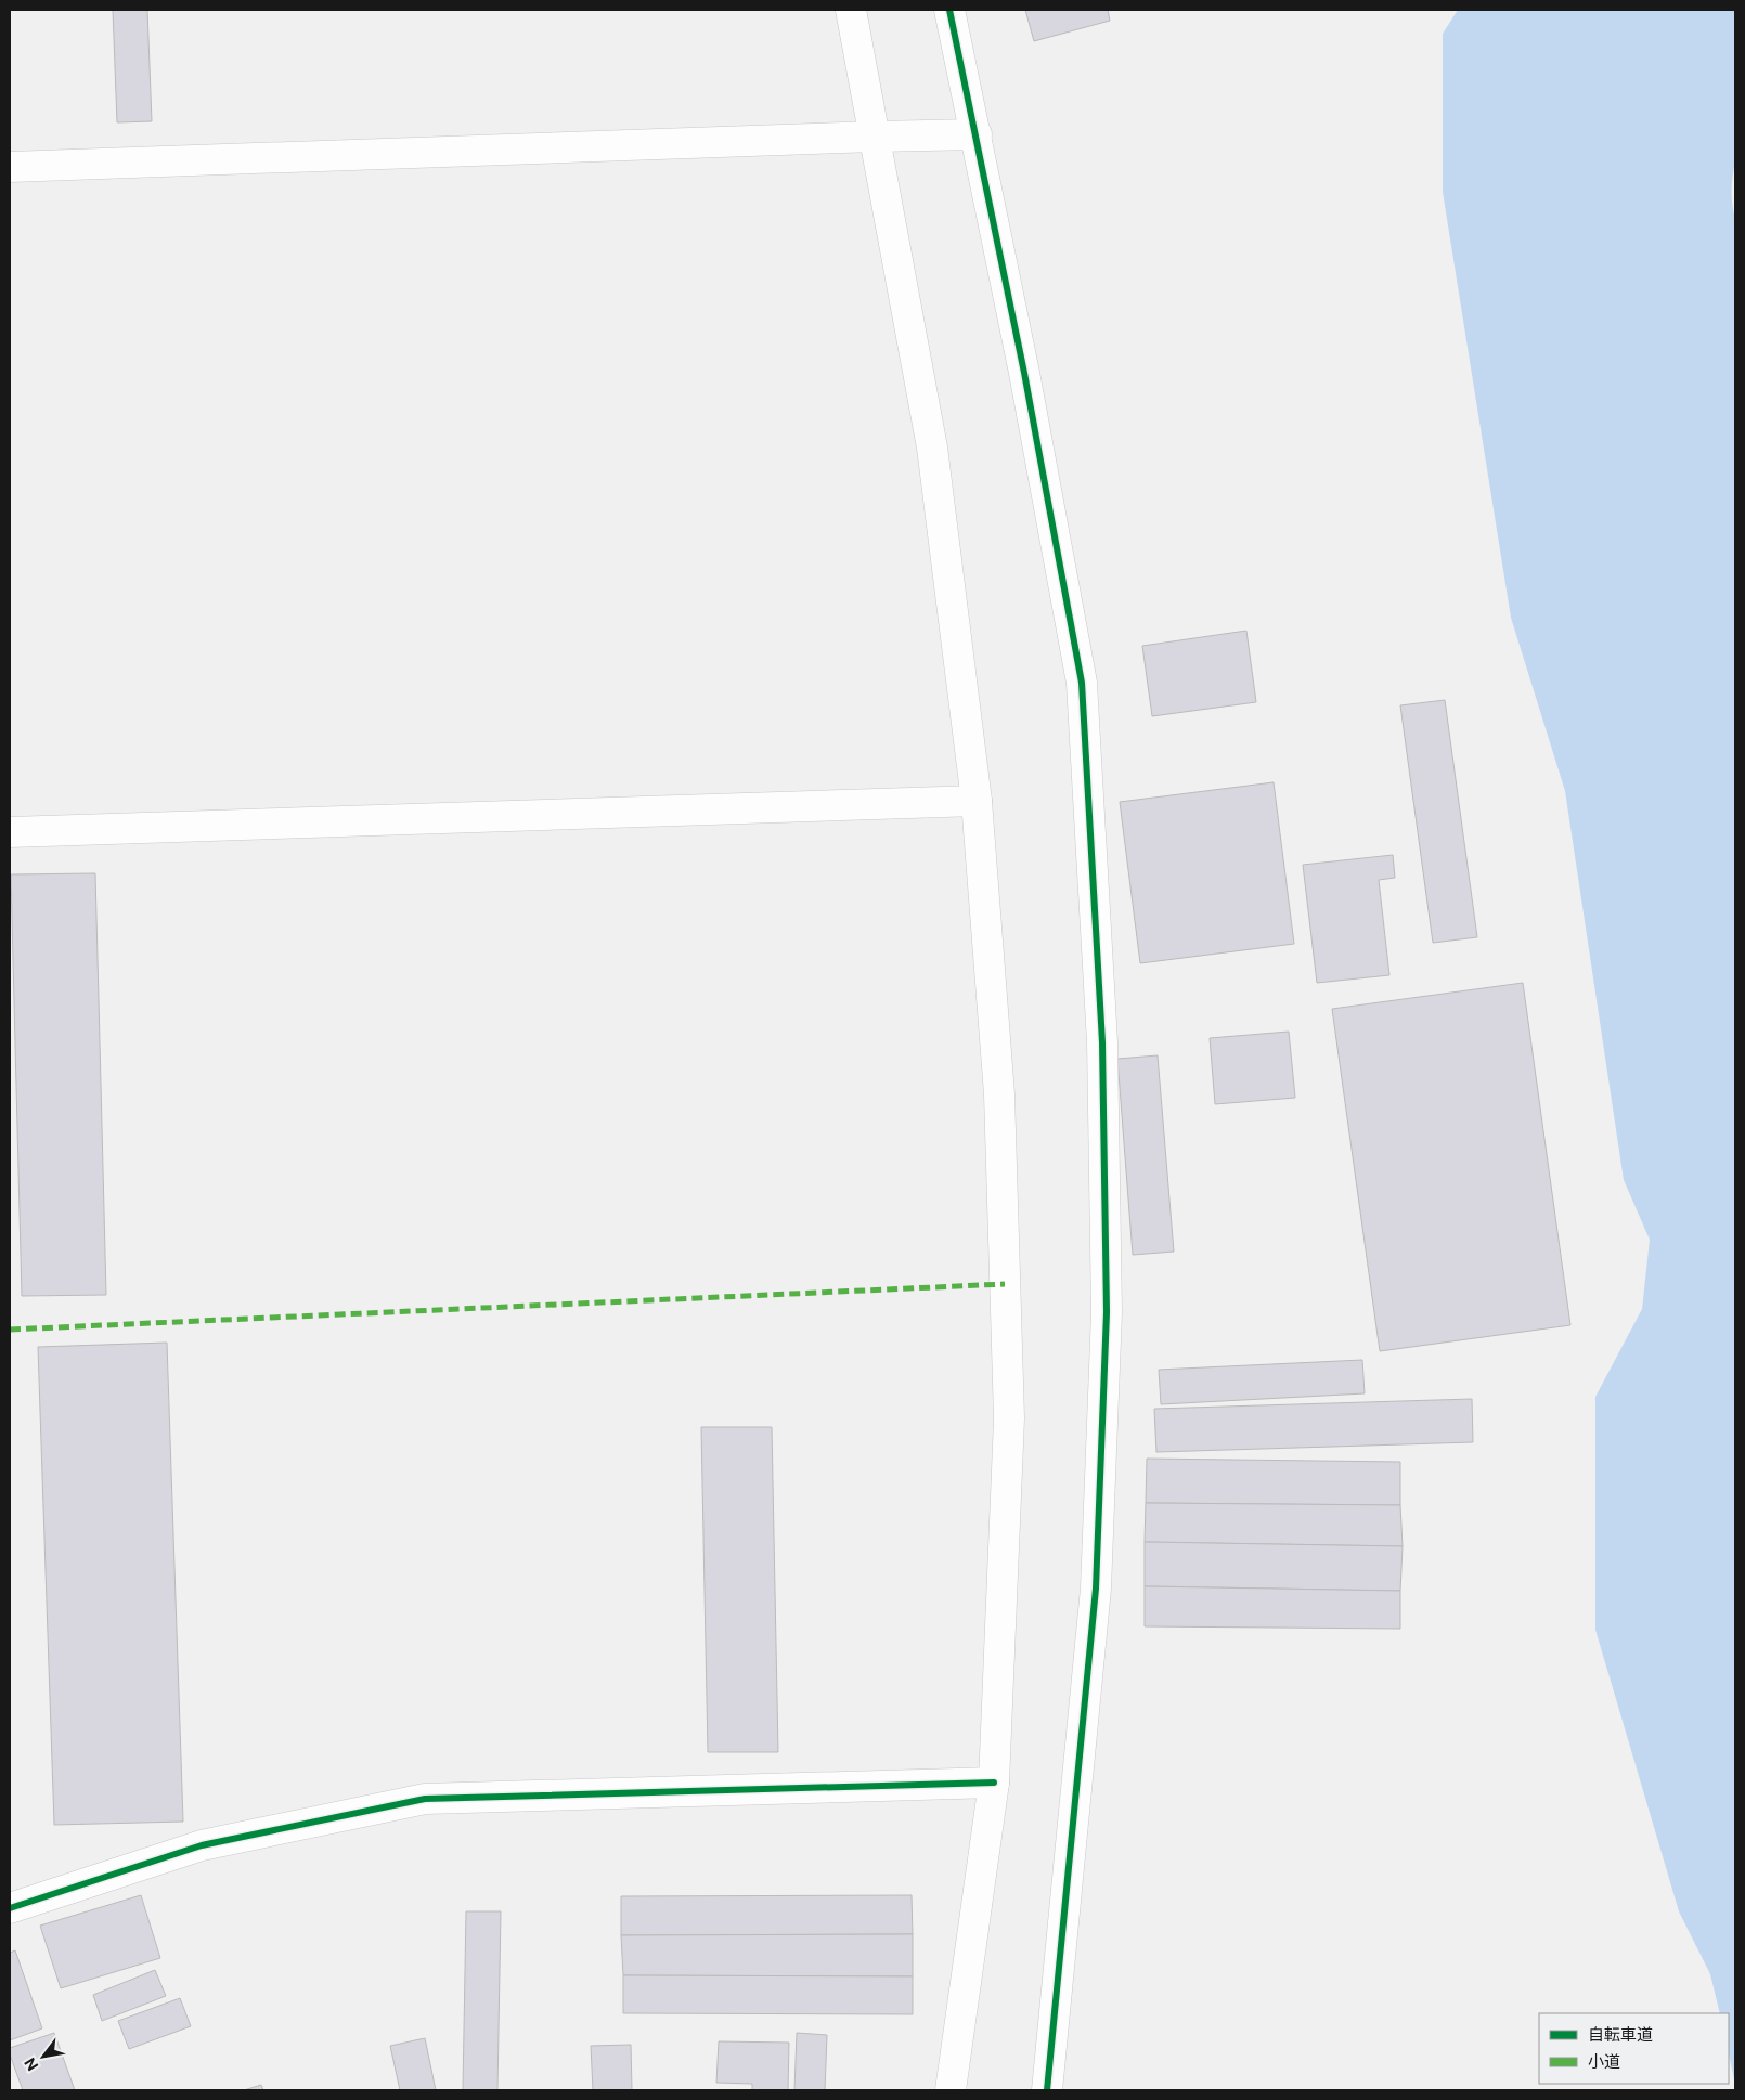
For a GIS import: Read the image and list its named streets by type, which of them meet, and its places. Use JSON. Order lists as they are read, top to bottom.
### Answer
{
  "legend": ["自転車道", "小道"],
  "north": "bottom left"
}
